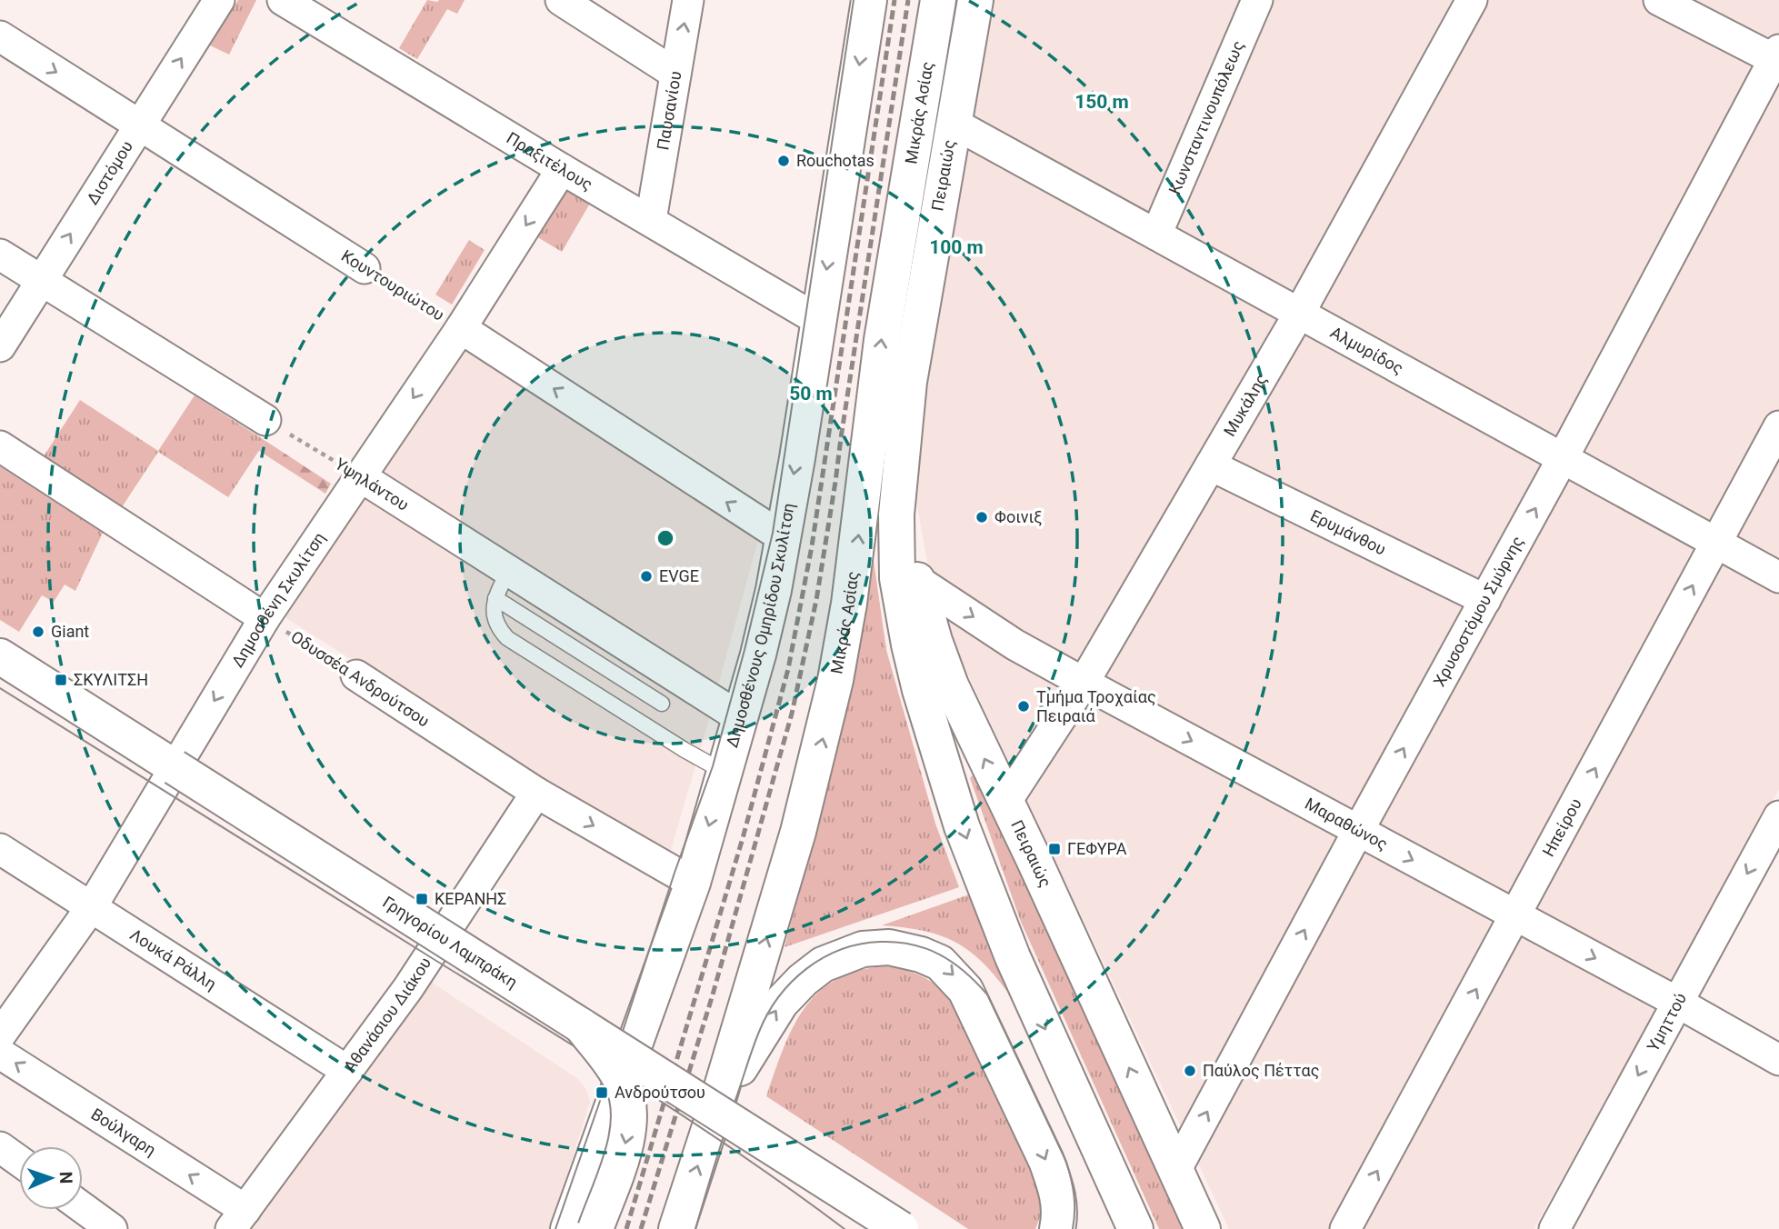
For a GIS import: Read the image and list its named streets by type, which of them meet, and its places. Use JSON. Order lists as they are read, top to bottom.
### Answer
{
  "streets": {
    "main road": [
      "Μικράς Ασίας",
      "Πειραιώς",
      "Δημοσθένους Ομηρίδου Σκυλίτση",
      "Γρηγορίου Λαμπράκη"
    ],
    "street": [
      "Παυσανίου",
      "Κωνσταντινουπόλεως",
      "Πραξιτέλους",
      "Διστόμου",
      "Κουντουριώτου",
      "Αλμυρίδος",
      "Μυκάλης",
      "Υψηλάντου",
      "Ερυμάνθου",
      "Δημοσθένη Σκυλίτση",
      "Χρυσοστόμου Σμύρνης",
      "Οδυσσέα Ανδρούτσου",
      "Μαραθώνος",
      "Ηπείρου",
      "Λουκά Ράλλη",
      "Αθανάσιου Διάκου",
      "Υμηττού",
      "Βούλγαρη"
    ]
  },
  "crossings": [
    ["Παυσανίου", "Πραξιτέλους"],
    ["Κωνσταντινουπόλεως", "Αλμυρίδος"],
    ["Πραξιτέλους", "Δημοσθένη Σκυλίτση"],
    ["Πραξιτέλους", "Δημοσθένους Ομηρίδου Σκυλίτση"],
    ["Διστόμου", "Κουντουριώτου"],
    ["Πειραιώς", "Αλμυρίδος"],
    ["Πειραιώς", "Μυκάλης"],
    ["Πειραιώς", "Χρυσοστόμου Σμύρνης"],
    ["Πειραιώς", "Μαραθώνος"],
    ["Κουντουριώτου", "Δημοσθένη Σκυλίτση"],
    ["Κουντουριώτου", "Δημοσθένους Ομηρίδου Σκυλίτση"],
    ["Αλμυρίδος", "Μυκάλης"],
    ["Αλμυρίδος", "Χρυσοστόμου Σμύρνης"],
    ["Αλμυρίδος", "Ηπείρου"],
    ["Μυκάλης", "Ερυμάνθου"],
    ["Μυκάλης", "Μαραθώνος"],
    ["Υψηλάντου", "Δημοσθένη Σκυλίτση"],
    ["Υψηλάντου", "Δημοσθένους Ομηρίδου Σκυλίτση"],
    ["Ερυμάνθου", "Χρυσοστόμου Σμύρνης"],
    ["Δημοσθένη Σκυλίτση", "Οδυσσέα Ανδρούτσου"],
    ["Δημοσθένη Σκυλίτση", "Γρηγορίου Λαμπράκη"],
    ["Δημοσθένη Σκυλίτση", "Λουκά Ράλλη"],
    ["Χρυσοστόμου Σμύρνης", "Μαραθώνος"],
    ["Δημοσθένους Ομηρίδου Σκυλίτση", "Οδυσσέα Ανδρούτσου"],
    ["Οδυσσέα Ανδρούτσου", "Αθανάσιου Διάκου"],
    ["Μαραθώνος", "Ηπείρου"],
    ["Μαραθώνος", "Υμηττού"],
    ["Λουκά Ράλλη", "Αθανάσιου Διάκου"],
    ["Αθανάσιου Διάκου", "Βούλγαρη"]
  ],
  "one_way": [
    "Μικράς Ασίας",
    "Διστόμου",
    "Δημοσθένη Σκυλίτση",
    "Χρυσοστόμου Σμύρνης",
    "Δημοσθένους Ομηρίδου Σκυλίτση",
    "Οδυσσέα Ανδρούτσου",
    "Μαραθώνος",
    "Ηπείρου",
    "Υμηττού",
    "Βούλγαρη"
  ],
  "places": {
    "other": [
      "Rouchotas",
      "Φοινιξ",
      "EVGE",
      "Giant",
      "Τμήμα Τροχαίας Πειραιά",
      "Παύλος Πέττας"
    ],
    "transit": [
      "ΣΚΥΛΙΤΣΗ",
      "ΓΕΦΥΡΑ",
      "ΚΕΡΑΝΗΣ",
      "Ανδρούτσου"
    ]
  },
  "north": "right",
  "rings": ["150 m", "100 m", "50 m"]
}
